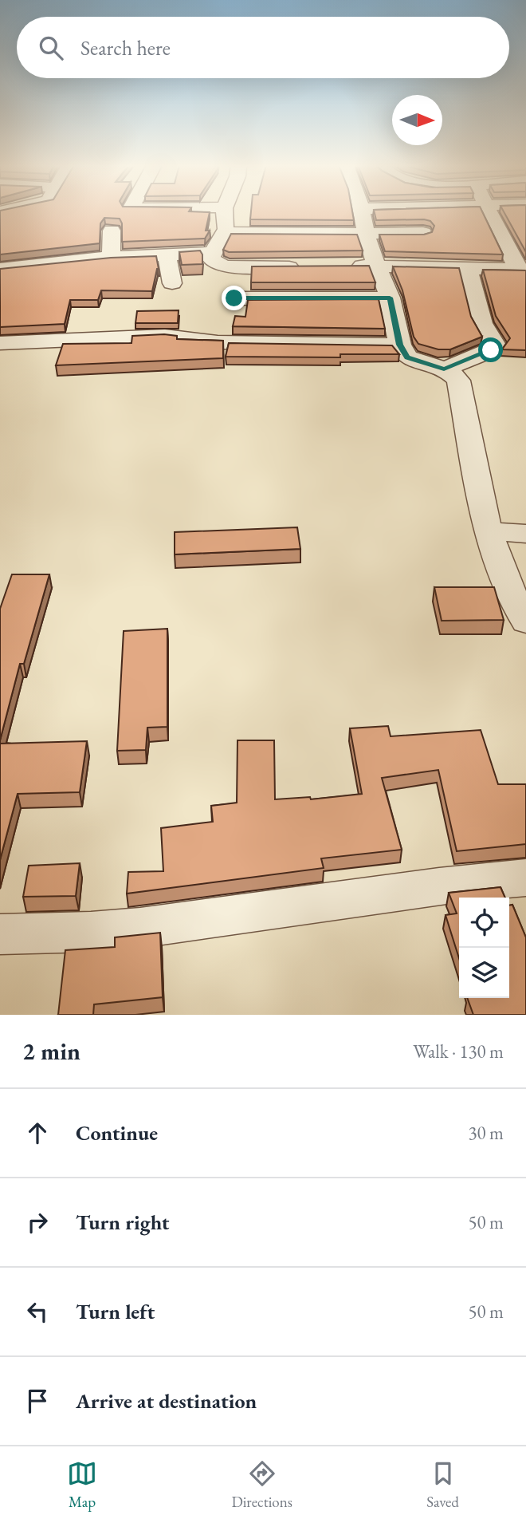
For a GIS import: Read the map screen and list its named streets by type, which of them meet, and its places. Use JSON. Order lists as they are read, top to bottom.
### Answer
{
  "north": "right",
  "page": {
    "search": "Search here",
    "heading": ["2 min", "Walk · 130 m"],
    "list": [
      ["Continue", "30 m"],
      ["Turn right", "50 m"],
      ["Turn left", "50 m"],
      "Arrive at destination"
    ],
    "nav": ["Map", "Directions", "Saved"]
  }
}
